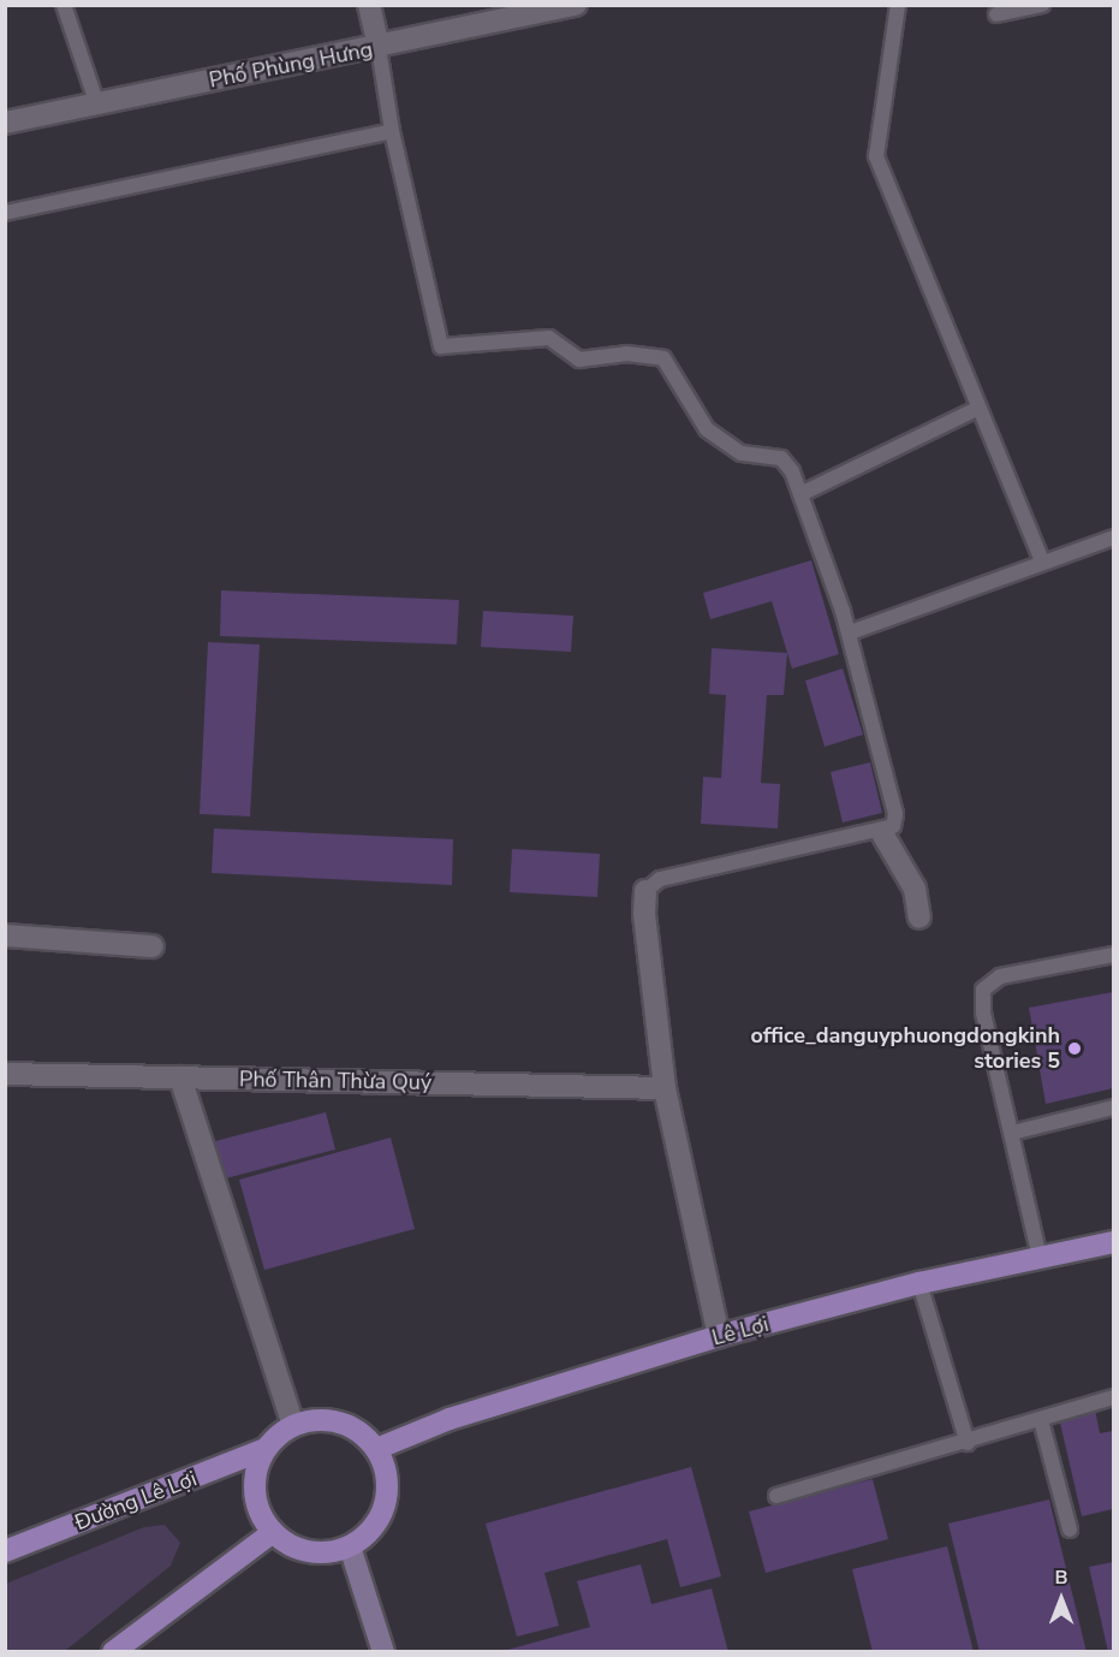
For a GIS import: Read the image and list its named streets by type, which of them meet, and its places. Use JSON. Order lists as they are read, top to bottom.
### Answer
{
  "streets": {
    "main road": ["Lê Lợi", "Đường Lê Lợi"],
    "street": ["Phố Phùng Hưng", "Phố Thân Thừa Quý"]
  },
  "crossings": [
    ["Lê Lợi", "Đường Lê Lợi"]
  ],
  "places": ["office_danguyphuongdongkinh stories 5"],
  "north": "top"
}
